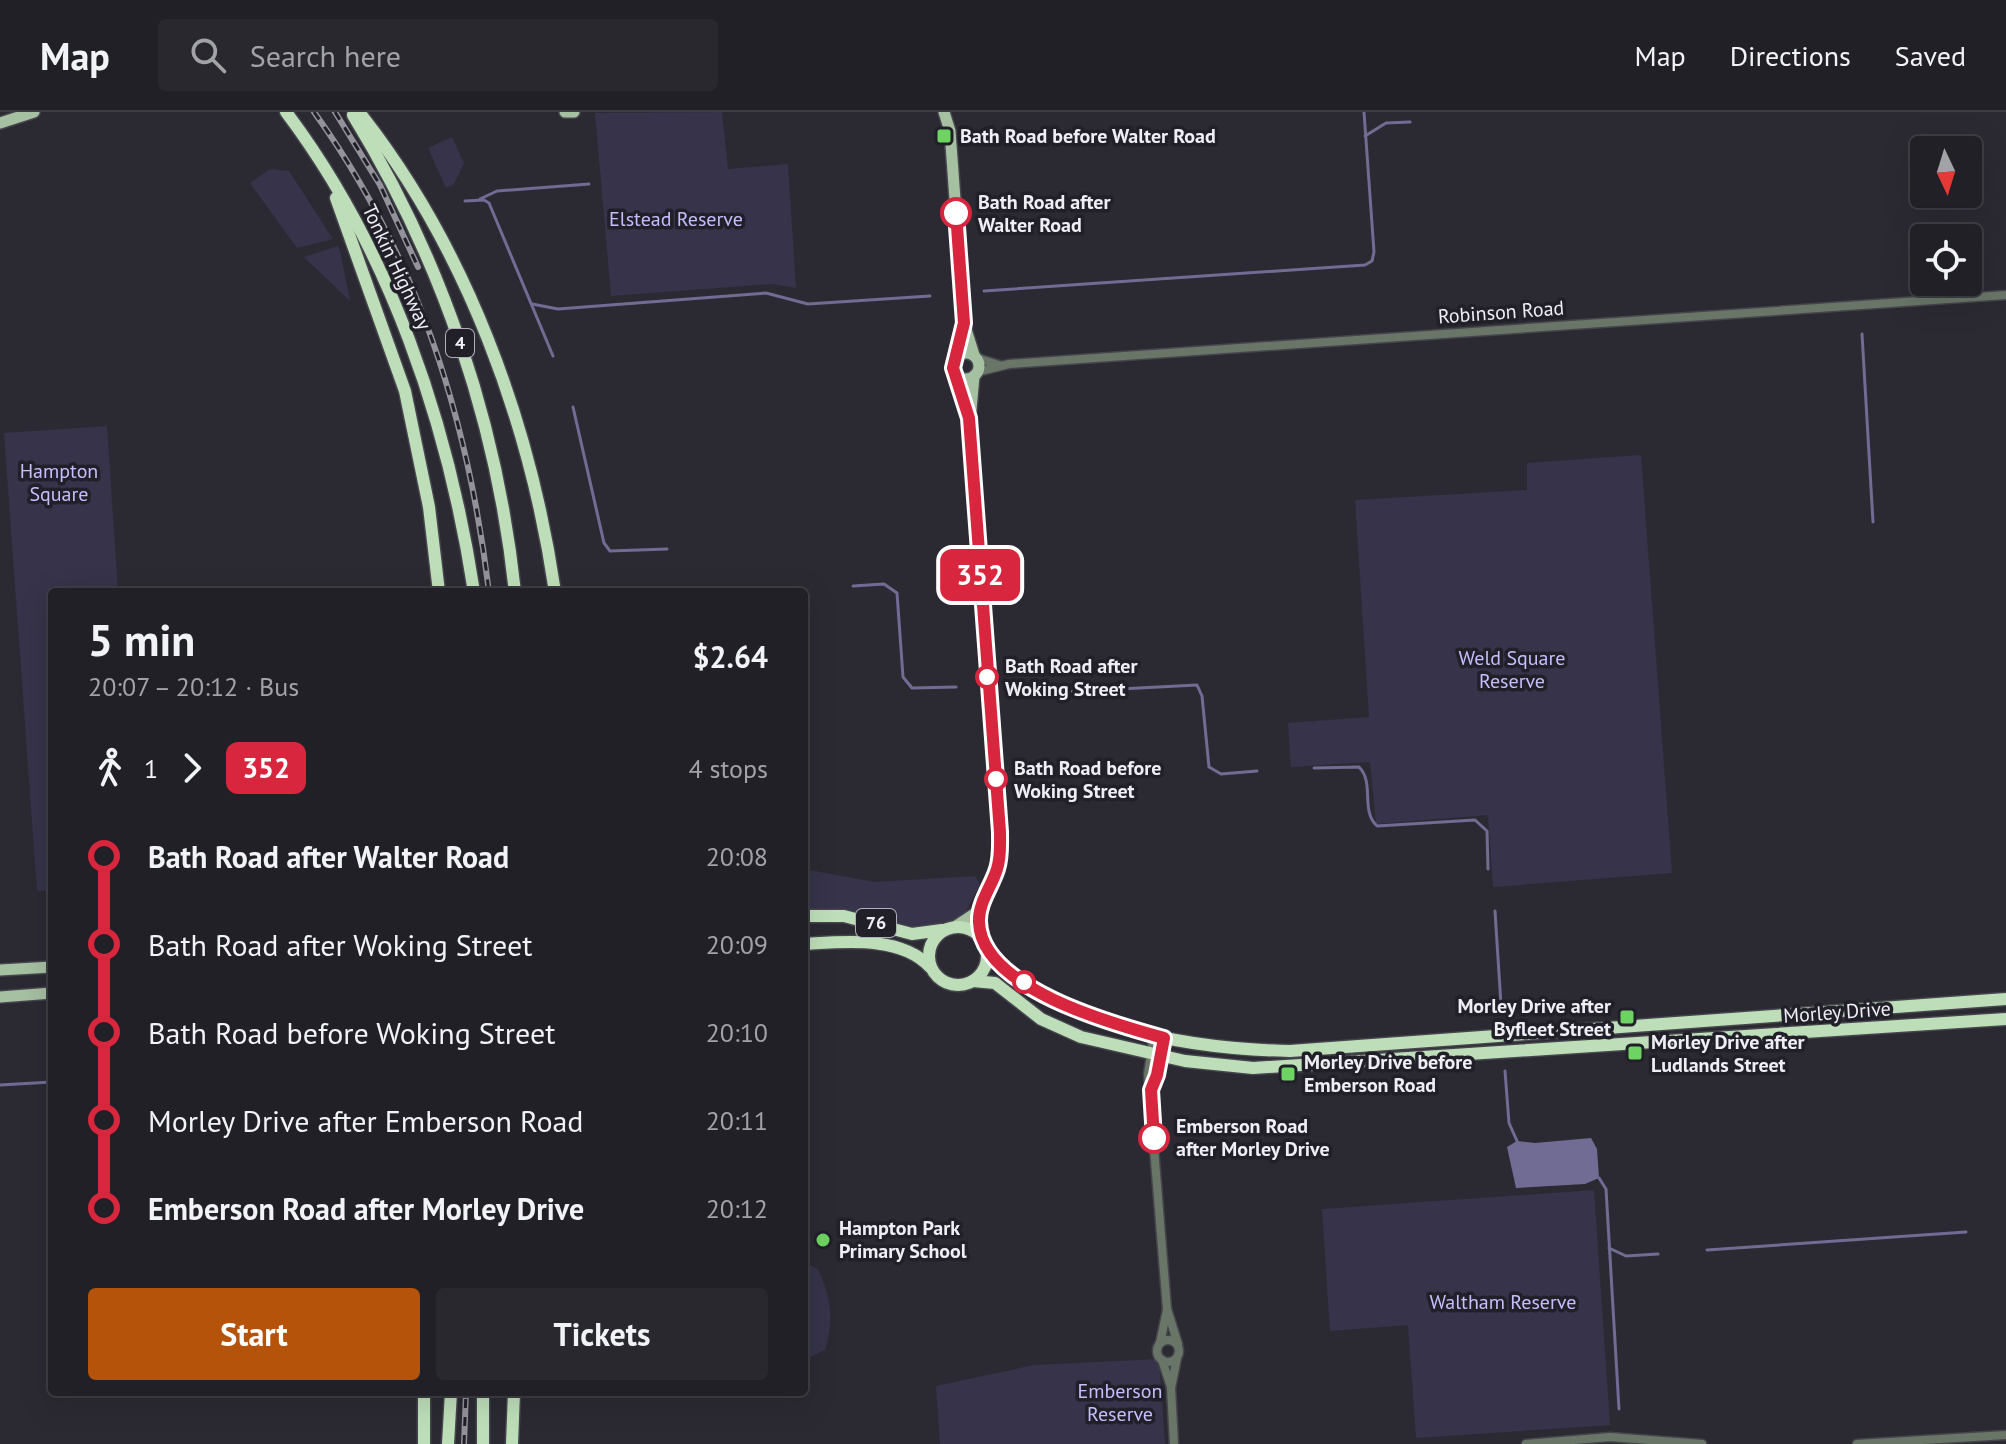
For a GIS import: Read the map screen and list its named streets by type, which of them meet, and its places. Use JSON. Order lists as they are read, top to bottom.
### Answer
{
  "streets": {
    "highway": [
      "Tonkin Highway",
      "4",
      "76",
      "Morley Drive"
    ],
    "main road": ["Robinson Road"]
  },
  "crossings": [
    ["76", "Morley Drive"]
  ],
  "parks": [
    "Elstead Reserve",
    "Hampton Square",
    "Weld Square Reserve",
    "Waltham Reserve",
    "Emberson Reserve"
  ],
  "places": {
    "transit": [
      "Bath Road before Walter Road",
      "Morley Drive after Byfleet Street",
      "Morley Drive after Ludlands Street",
      "Morley Drive before Emberson Road"
    ],
    "other": [
      "Bath Road after Walter Road",
      "Bath Road after Woking Street",
      "Bath Road before Woking Street",
      "Emberson Road after Morley Drive",
      "Hampton Park Primary School"
    ]
  },
  "lines": ["bus line 352"],
  "north": "bottom",
  "page": {
    "header": "Map",
    "search": "Search here",
    "nav": ["Map", "Directions", "Saved"],
    "on_map": "352",
    "heading": ["5 min", "20:07 – 20:12 · Bus", "$2.64"],
    "legs": ["1", "352", "4 stops"],
    "list": [
      {
        "name": "Bath Road after Walter Road",
        "value": "20:08"
      },
      {
        "name": "Bath Road after Woking Street",
        "value": "20:09"
      },
      {
        "name": "Bath Road before Woking Street",
        "value": "20:10"
      },
      {
        "name": "Morley Drive after Emberson Road",
        "value": "20:11"
      },
      {
        "name": "Emberson Road after Morley Drive",
        "value": "20:12"
      }
    ],
    "buttons": ["Start", "Tickets"]
  }
}
